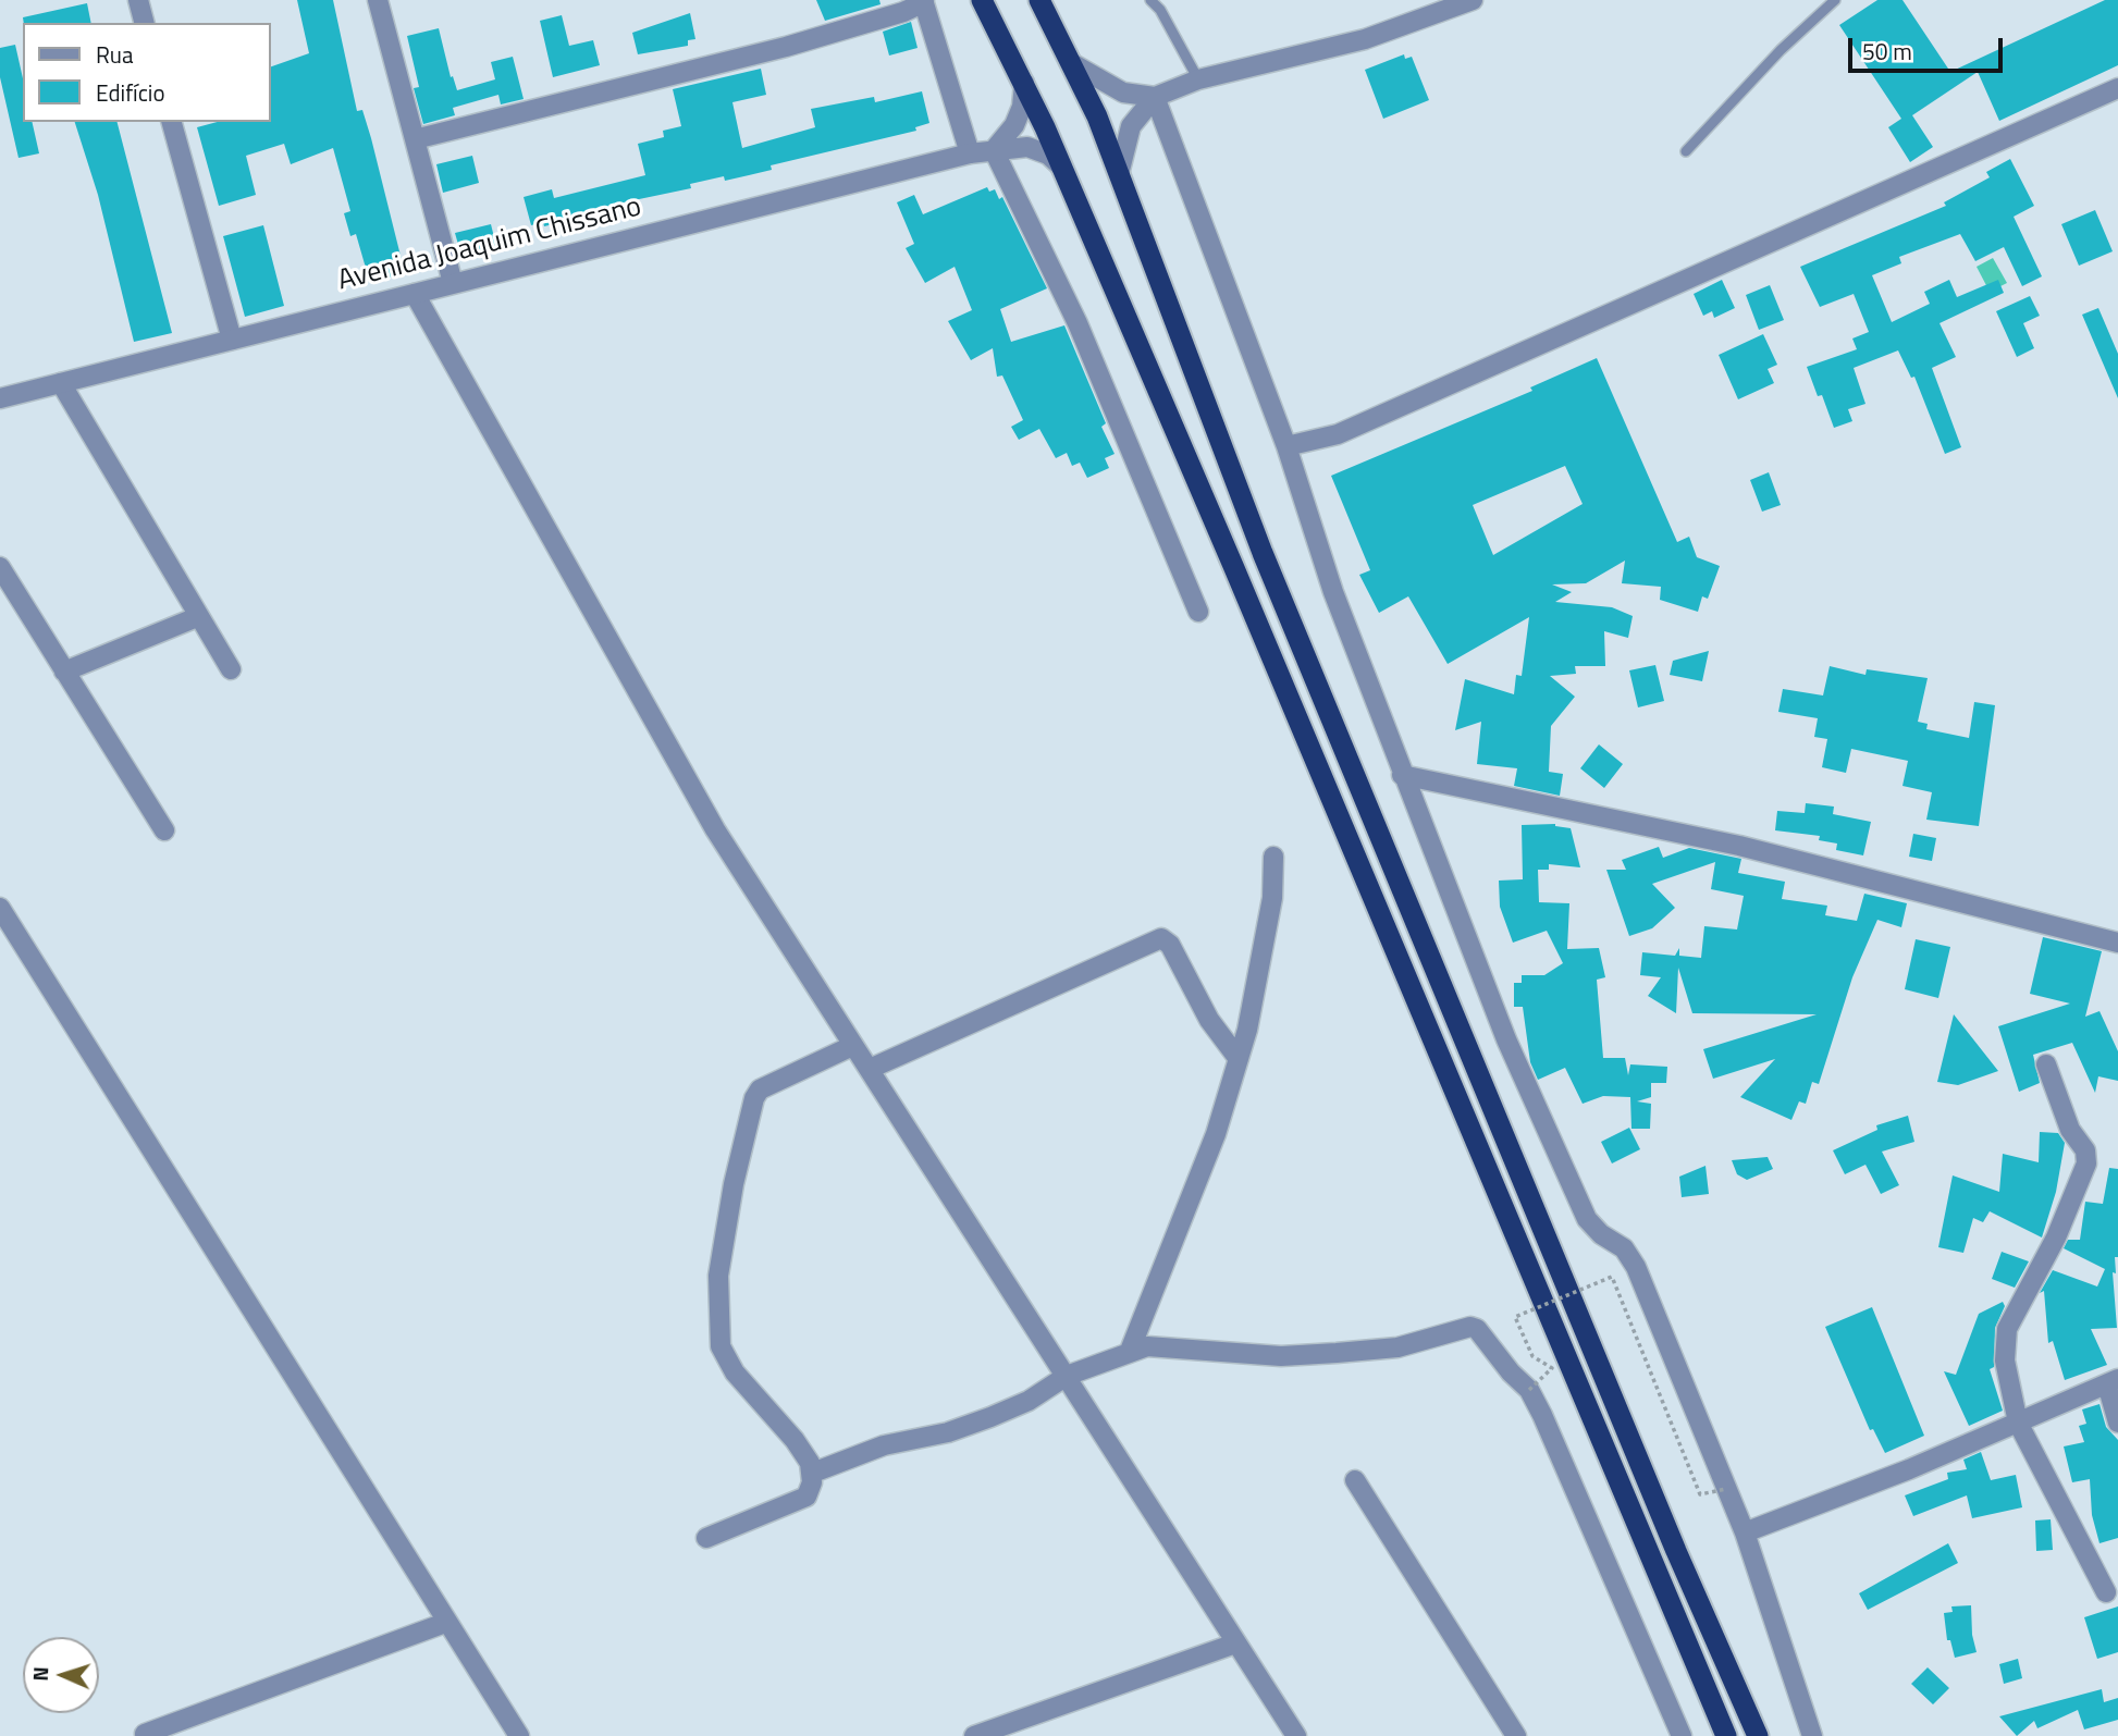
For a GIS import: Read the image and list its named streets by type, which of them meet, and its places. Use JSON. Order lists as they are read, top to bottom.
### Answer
{
  "streets": {
    "street": ["Avenida Joaquim Chissano"]
  },
  "legend": ["Rua", "Edifício"],
  "scale_bar": "50 m",
  "north": "left"
}
